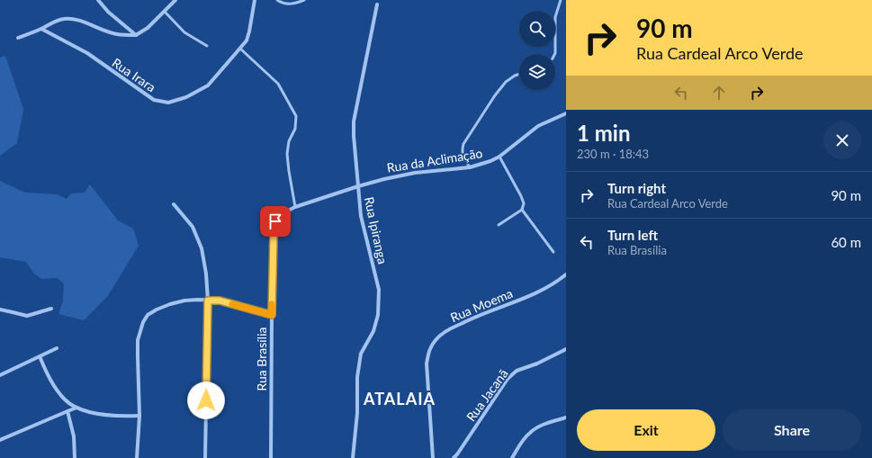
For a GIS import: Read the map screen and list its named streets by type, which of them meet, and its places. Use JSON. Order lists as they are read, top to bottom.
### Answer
{
  "streets": {
    "street": [
      "Rua Irara",
      "Rua da Aclimação",
      "Rua Ipiranga",
      "Rua Moema",
      "Rua Brasília",
      "Rua Jacanã"
    ]
  },
  "crossings": [
    ["Rua da Aclimação", "Rua Ipiranga"],
    ["Rua da Aclimação", "Rua Brasília"],
    ["Rua Ipiranga", "Rua Brasília"]
  ],
  "districts": ["ATALAIA"],
  "page": {
    "turn": ["90 m", "Rua Cardeal Arco Verde"],
    "heading": ["1 min", "230 m · 18:43"],
    "list": [
      {
        "name": "Turn right",
        "note": "Rua Cardeal Arco Verde",
        "value": "90 m"
      },
      {
        "name": "Turn left",
        "note": "Rua Brasília",
        "value": "60 m"
      }
    ],
    "buttons": ["Exit", "Share"]
  }
}
